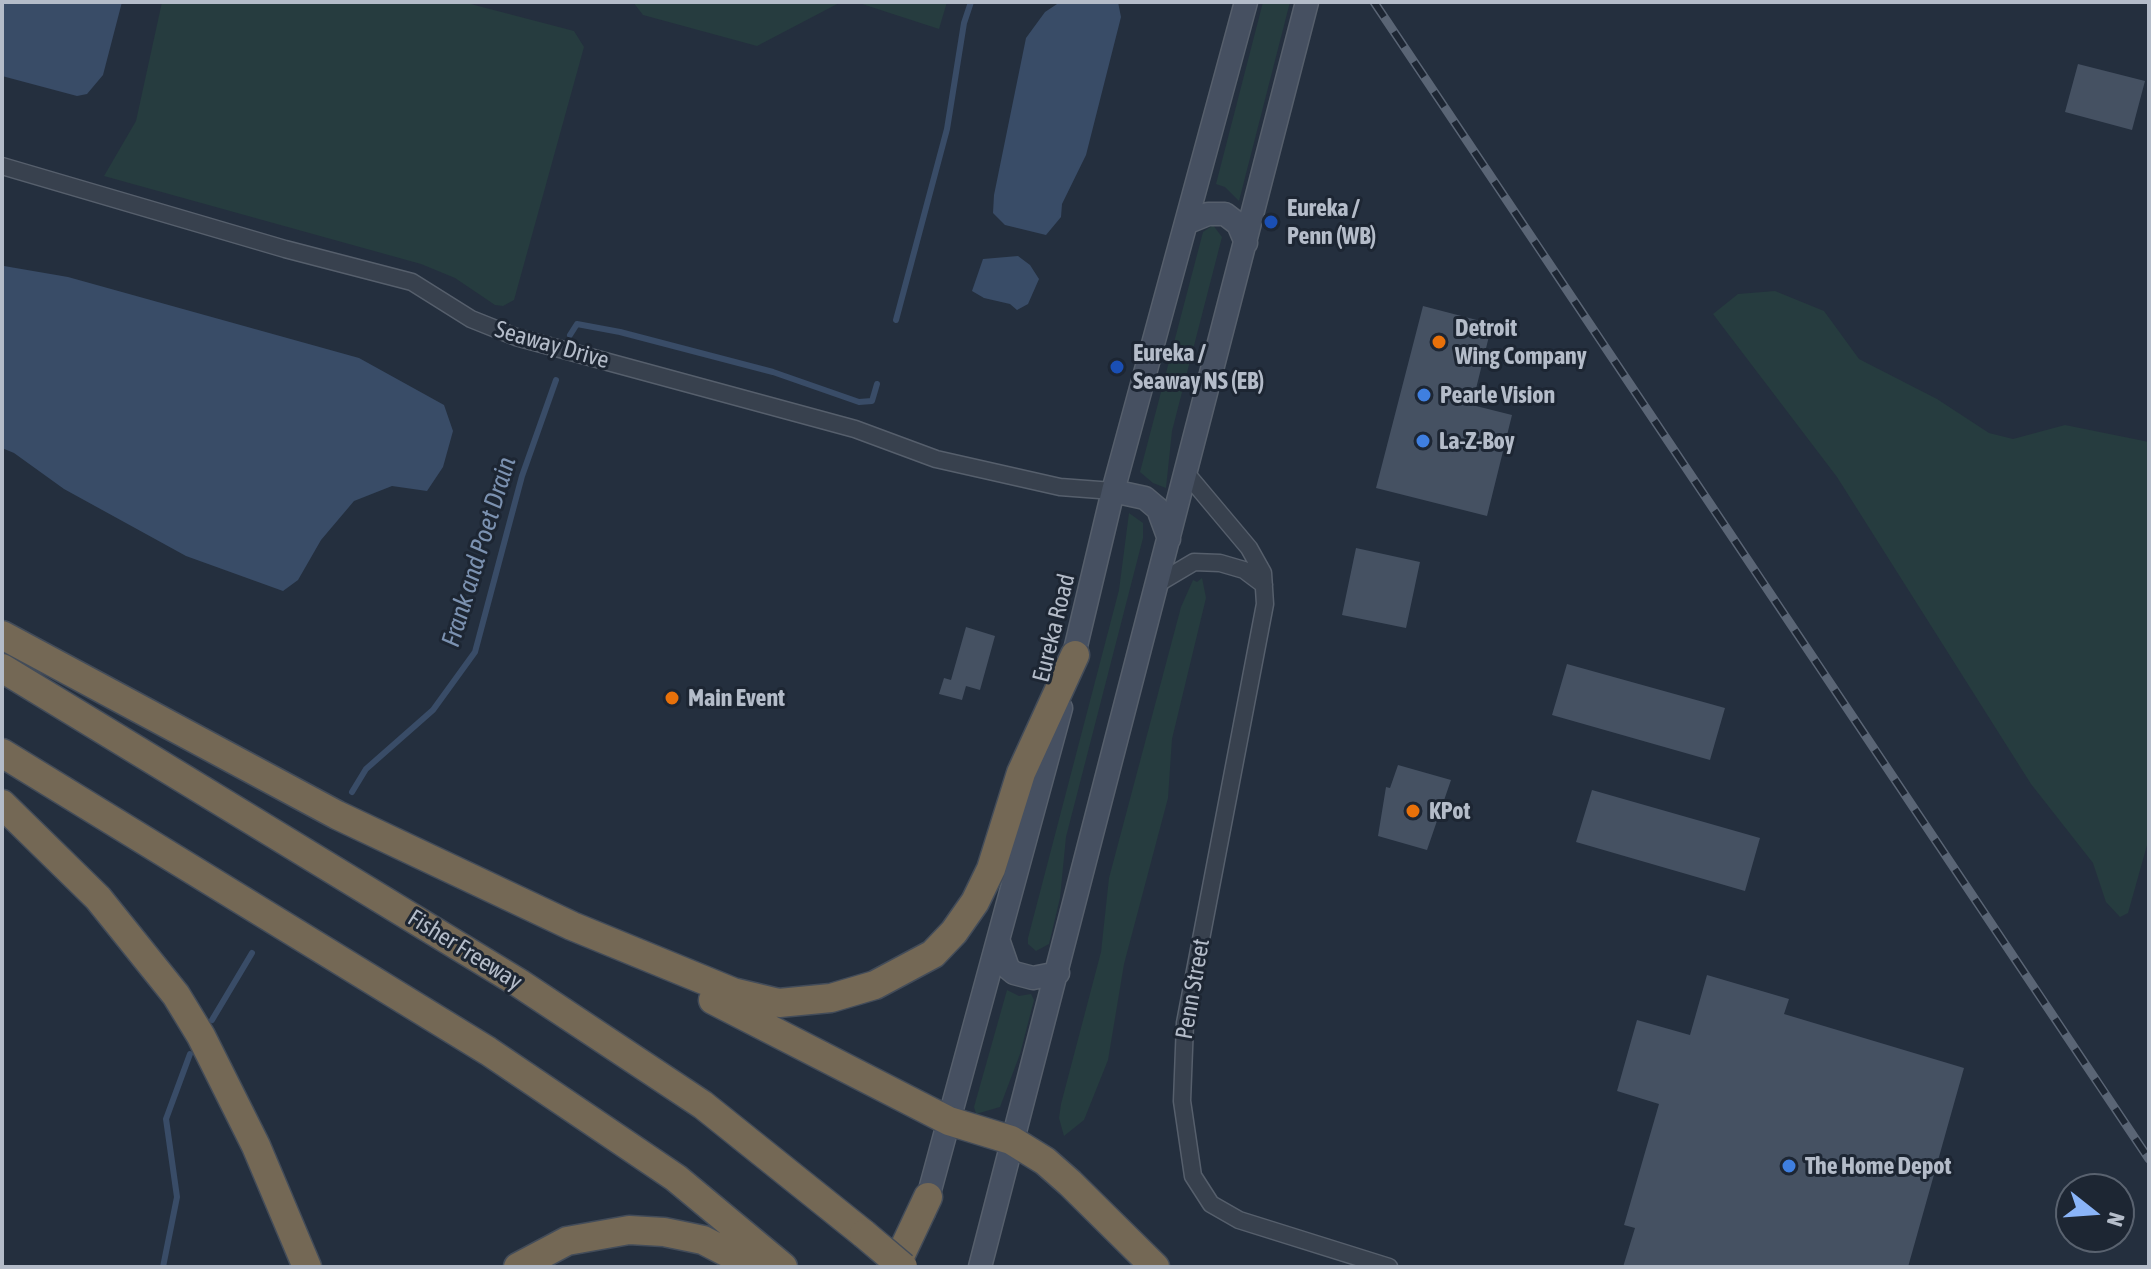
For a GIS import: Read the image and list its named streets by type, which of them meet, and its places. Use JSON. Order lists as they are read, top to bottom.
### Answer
{
  "streets": {
    "highway": ["Fisher Freeway"],
    "main road": ["Eureka Road"],
    "street": ["Seaway Drive", "Penn Street"]
  },
  "crossings": [
    ["Seaway Drive", "Eureka Road"]
  ],
  "water": ["Frank and Poet Drain"],
  "places": [
    "Eureka / Penn (WB)",
    "Detroit Wing Company",
    "Eureka / Seaway NS (EB)",
    "Pearle Vision",
    "La-Z-Boy",
    "Main Event",
    "KPot",
    "The Home Depot"
  ],
  "north": "right"
}
